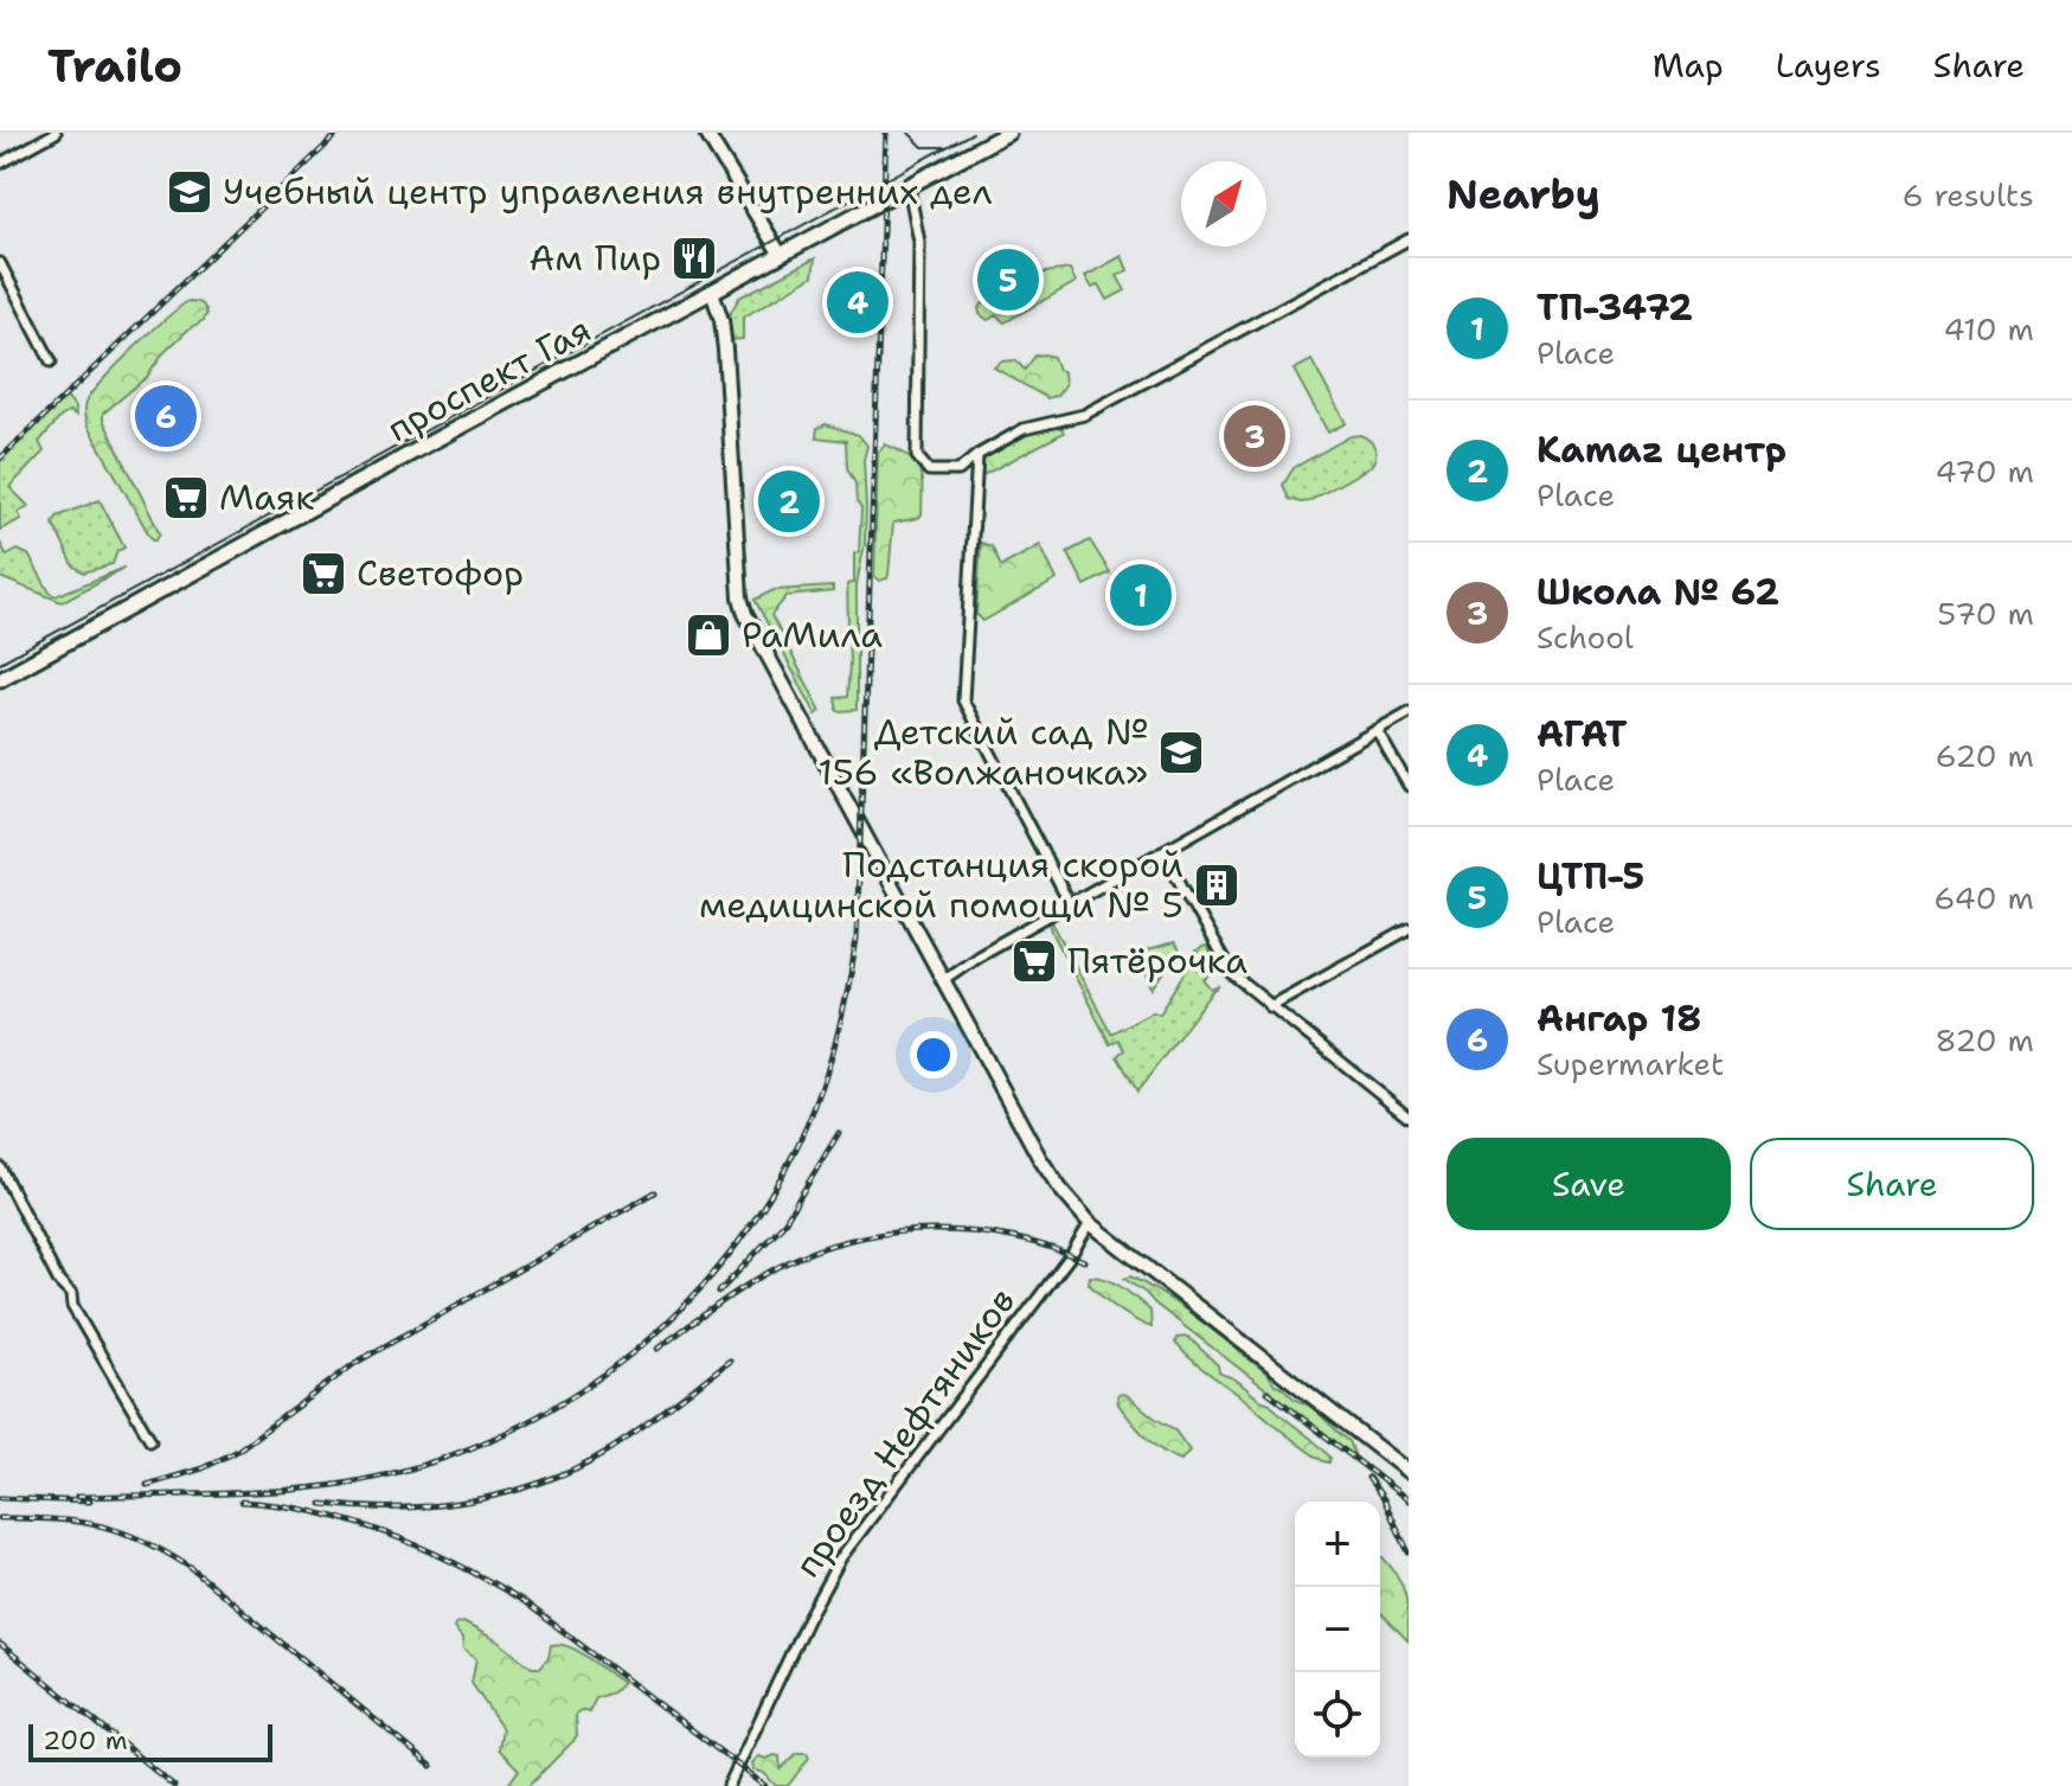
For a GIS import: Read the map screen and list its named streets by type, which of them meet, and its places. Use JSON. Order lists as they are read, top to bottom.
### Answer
{
  "streets": {
    "main road": ["проспект Гая"],
    "street": ["проезд Нефтяников"]
  },
  "places": {
    "school or university": ["Учебный центр управления внутренних дел", "Детский сад № 156 «Волжаночка»"],
    "restaurant": ["Ам Пир"],
    "supermarket": ["Маяк", "Светофор", "Пятёрочка"],
    "shop": ["РаМила"],
    "building": ["Подстанция скорой медицинской помощи № 5"]
  },
  "scale_bar": "200 m",
  "north": "top right",
  "page": {
    "header": "Trailo",
    "nav": ["Map", "Layers", "Share"],
    "heading": ["Nearby", "6 results"],
    "pins": [
      "5",
      "4",
      "6",
      "3",
      "2",
      "1"
    ],
    "list": [
      {
        "mark": "1",
        "name": "ТП-3472",
        "note": "Place",
        "value": "410 m"
      },
      {
        "mark": "2",
        "name": "Kamaz центр",
        "note": "Place",
        "value": "470 m"
      },
      {
        "mark": "3",
        "name": "Школа № 62",
        "note": "School",
        "value": "570 m"
      },
      {
        "mark": "4",
        "name": "АГАТ",
        "note": "Place",
        "value": "620 m"
      },
      {
        "mark": "5",
        "name": "ЦТП-5",
        "note": "Place",
        "value": "640 m"
      },
      {
        "mark": "6",
        "name": "Ангар 18",
        "note": "Supermarket",
        "value": "820 m"
      }
    ],
    "buttons": ["Save", "Share"],
    "map_buttons": ["+", "−"],
    "scale": "200 m"
  }
}
